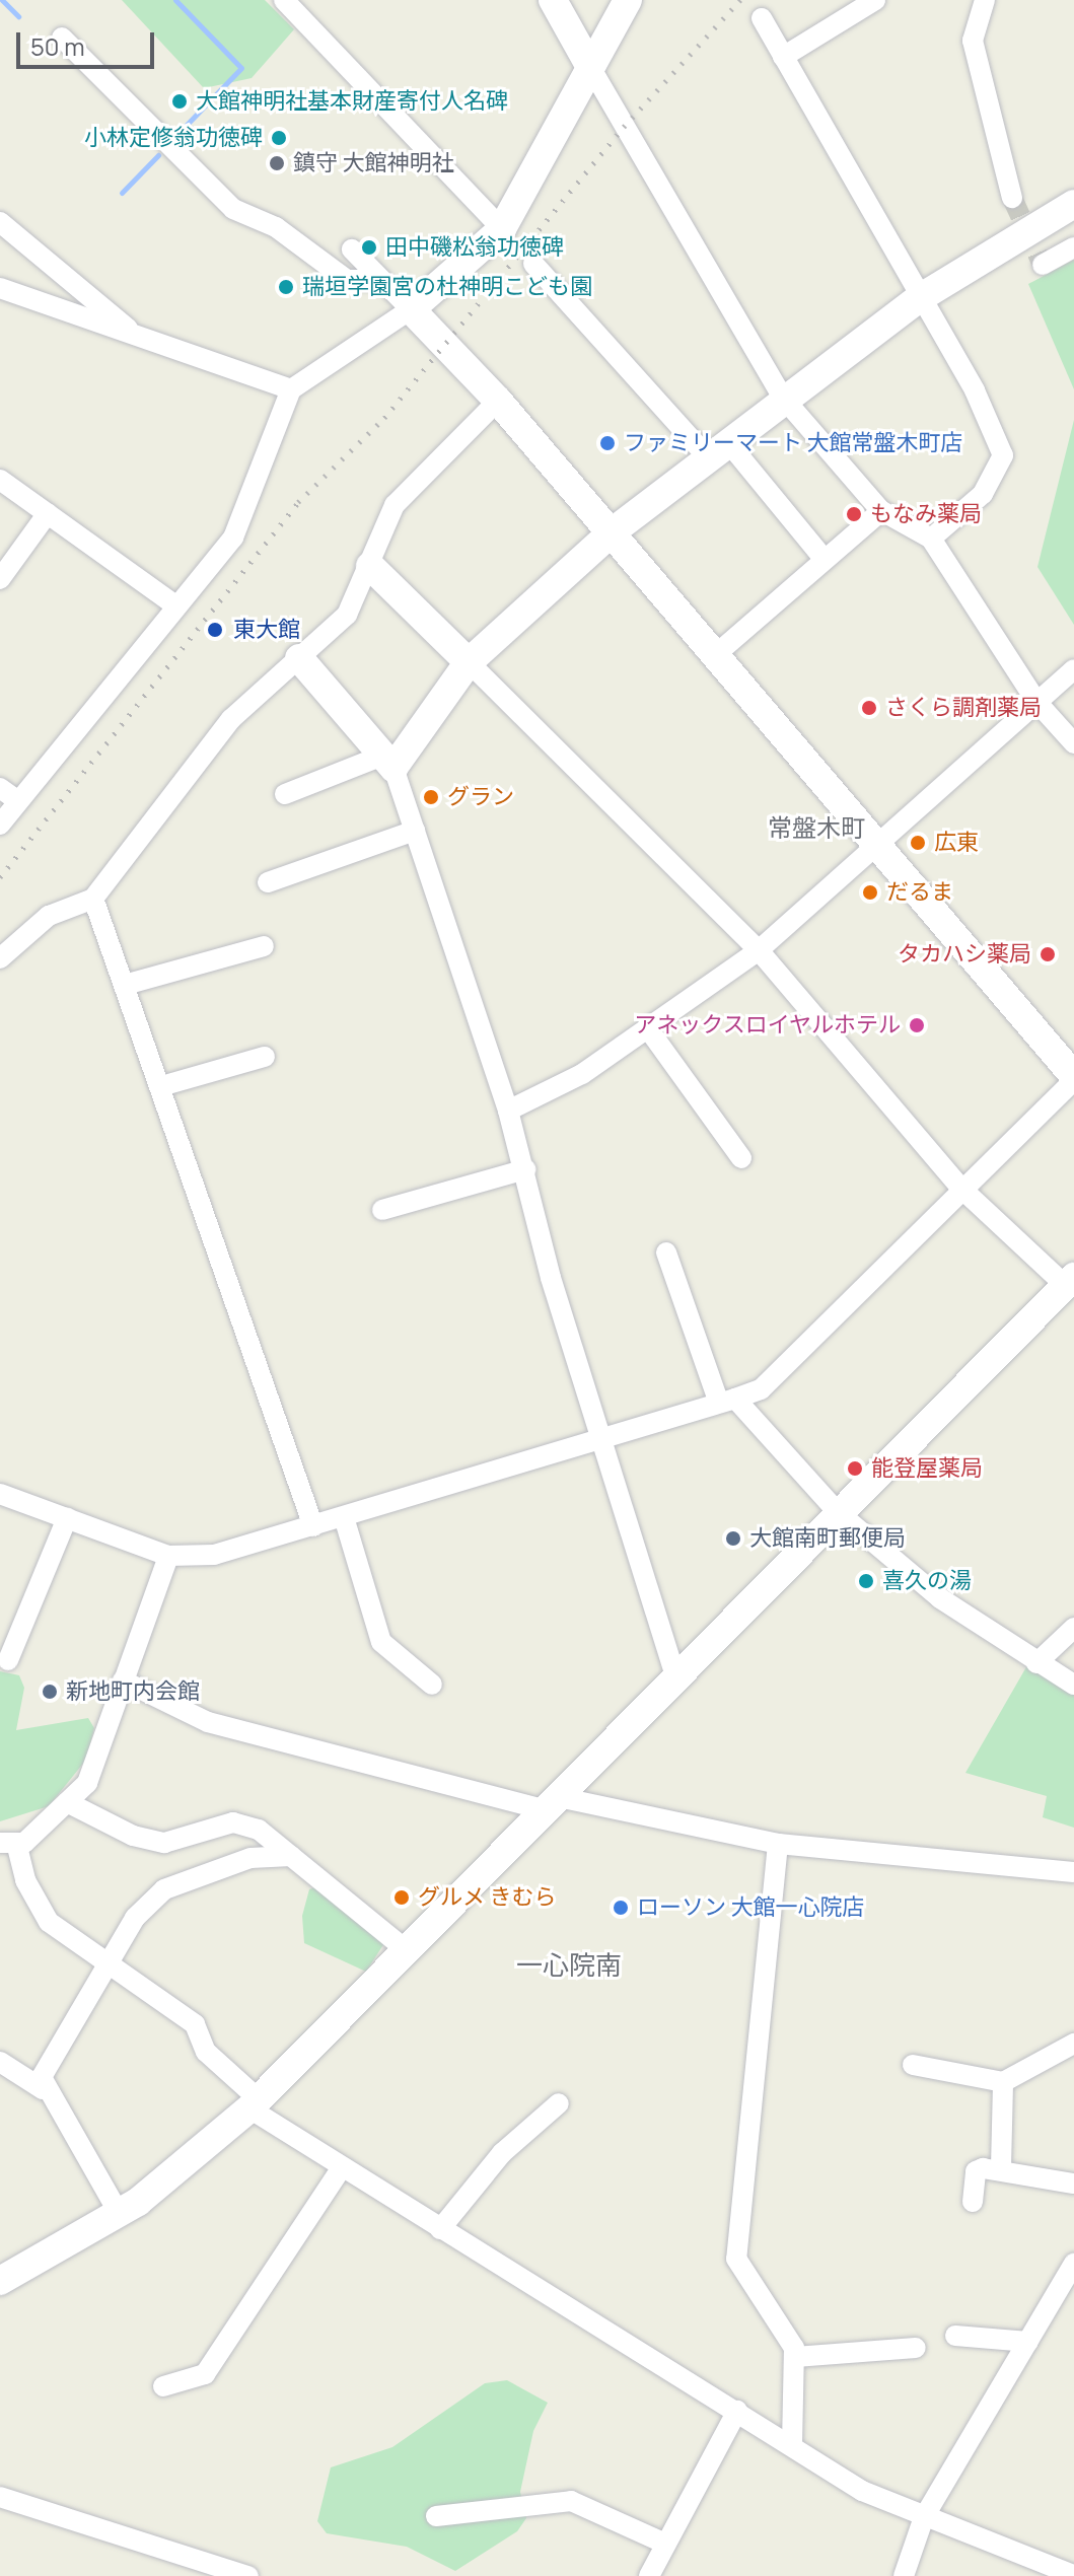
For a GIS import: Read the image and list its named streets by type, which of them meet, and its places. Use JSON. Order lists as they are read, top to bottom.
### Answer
{
  "districts": ["常盤木町", "一心院南"],
  "places": [
    "大館神明社基本財産寄付人名碑",
    "小林定修翁功徳碑",
    "鎮守 大館神明社",
    "田中磯松翁功徳碑",
    "瑞垣学園宮の杜神明こども園",
    "ファミリーマート 大館常盤木町店",
    "もなみ薬局",
    "東大館",
    "さくら調剤薬局",
    "グラン",
    "広東",
    "だるま",
    "タカハシ薬局",
    "アネックスロイヤルホテル",
    "能登屋薬局",
    "大館南町郵便局",
    "喜久の湯",
    "新地町内会館",
    "グルメ きむら",
    "ローソン 大館一心院店"
  ],
  "scale_bar": "50 m"
}
